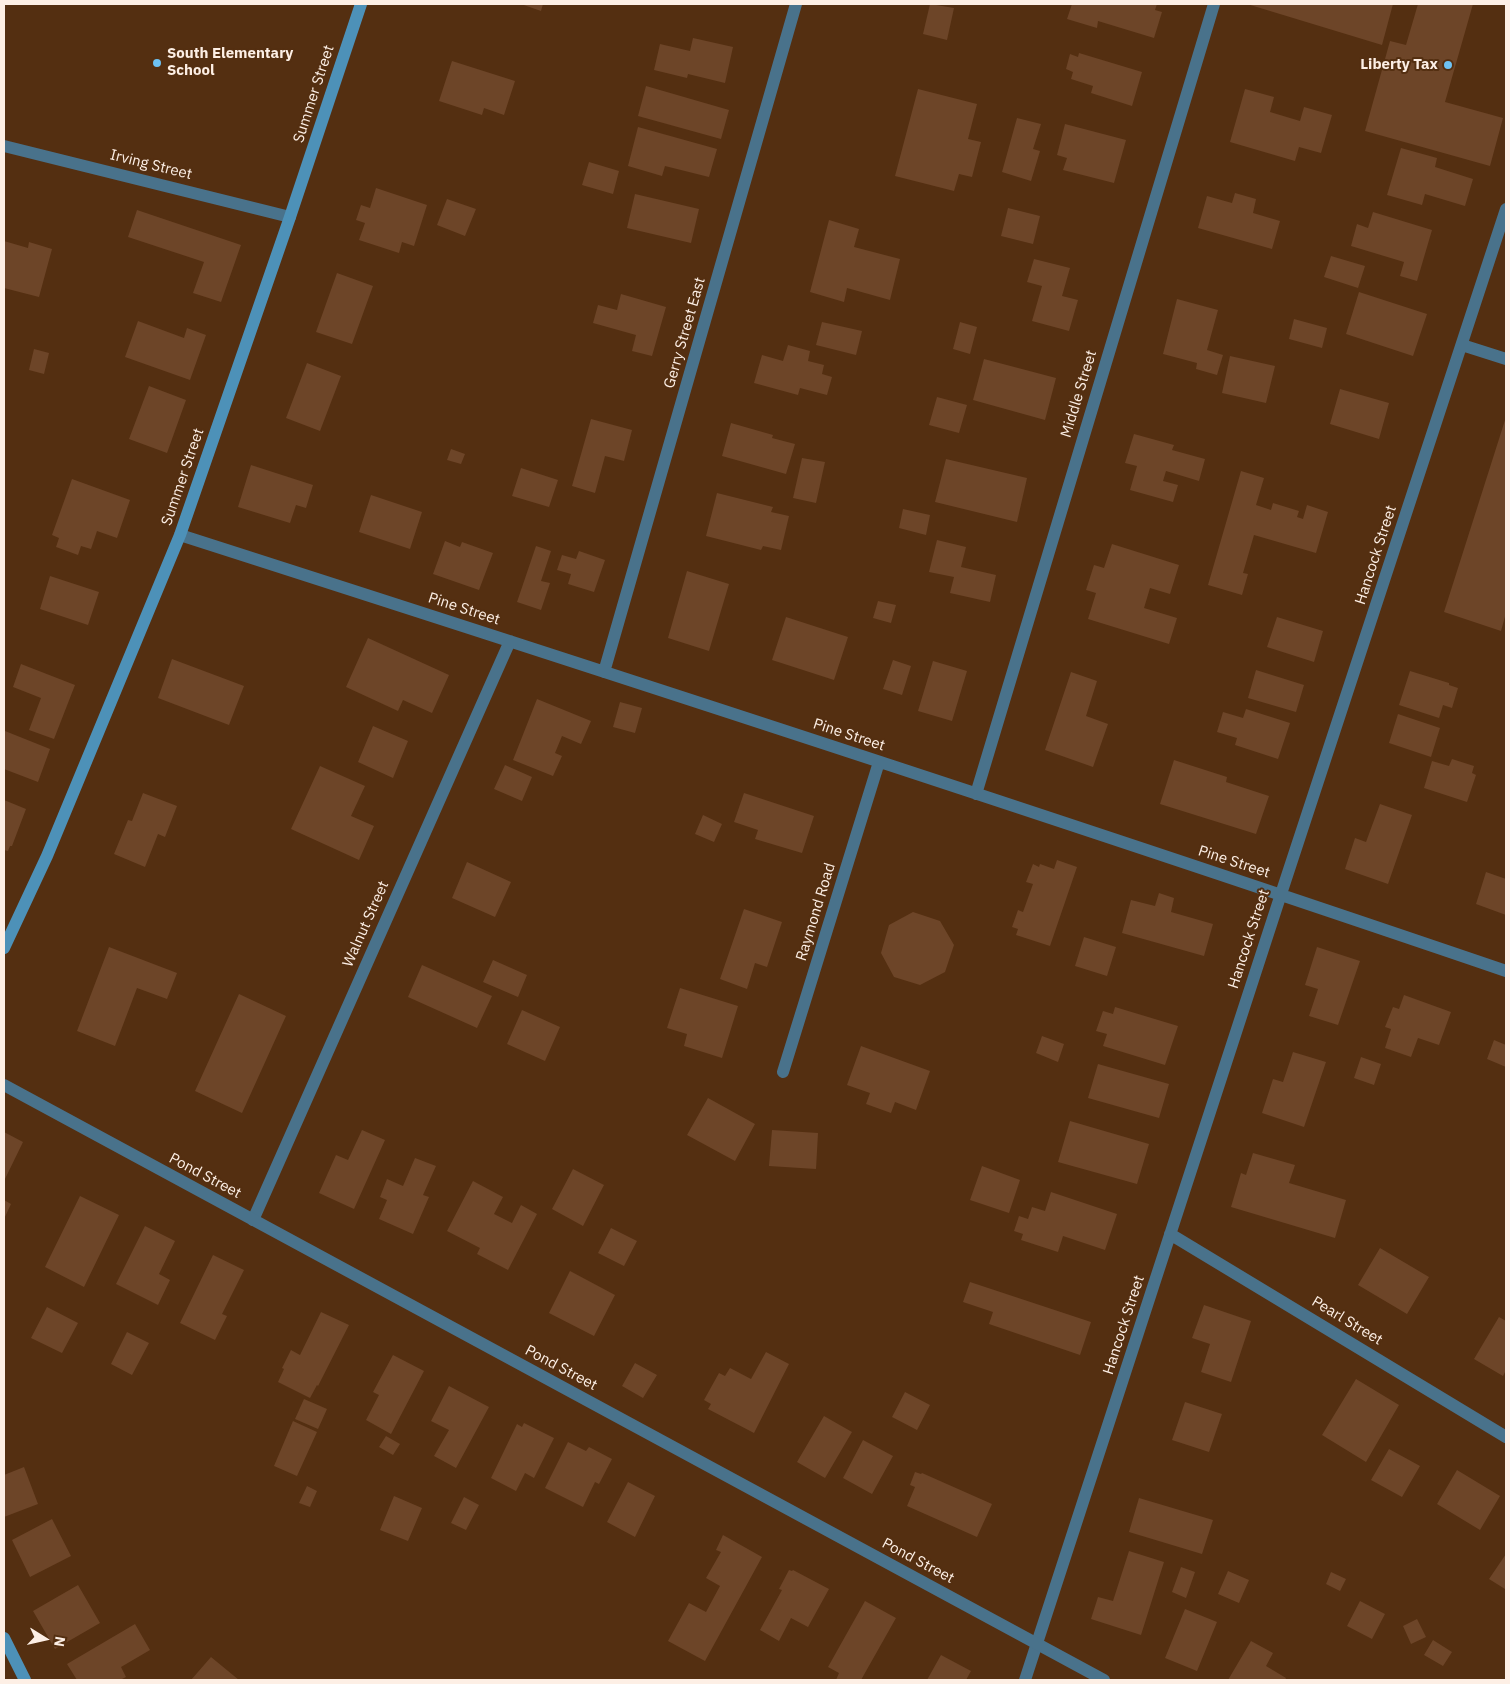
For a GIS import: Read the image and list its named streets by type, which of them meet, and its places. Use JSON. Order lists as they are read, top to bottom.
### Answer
{
  "streets": {
    "main road": ["Summer Street"],
    "street": [
      "Irving Street",
      "Gerry Street East",
      "Middle Street",
      "Hancock Street",
      "Pine Street",
      "Raymond Road",
      "Walnut Street",
      "Pond Street",
      "Pearl Street"
    ]
  },
  "crossings": [
    ["Summer Street", "Irving Street"],
    ["Summer Street", "Pine Street"],
    ["Gerry Street East", "Pine Street"],
    ["Middle Street", "Pine Street"],
    ["Hancock Street", "Pine Street"],
    ["Hancock Street", "Pond Street"],
    ["Hancock Street", "Pearl Street"],
    ["Pine Street", "Raymond Road"],
    ["Pine Street", "Walnut Street"],
    ["Walnut Street", "Pond Street"]
  ],
  "places": ["South Elementary School", "Liberty Tax"],
  "north": "right"
}
